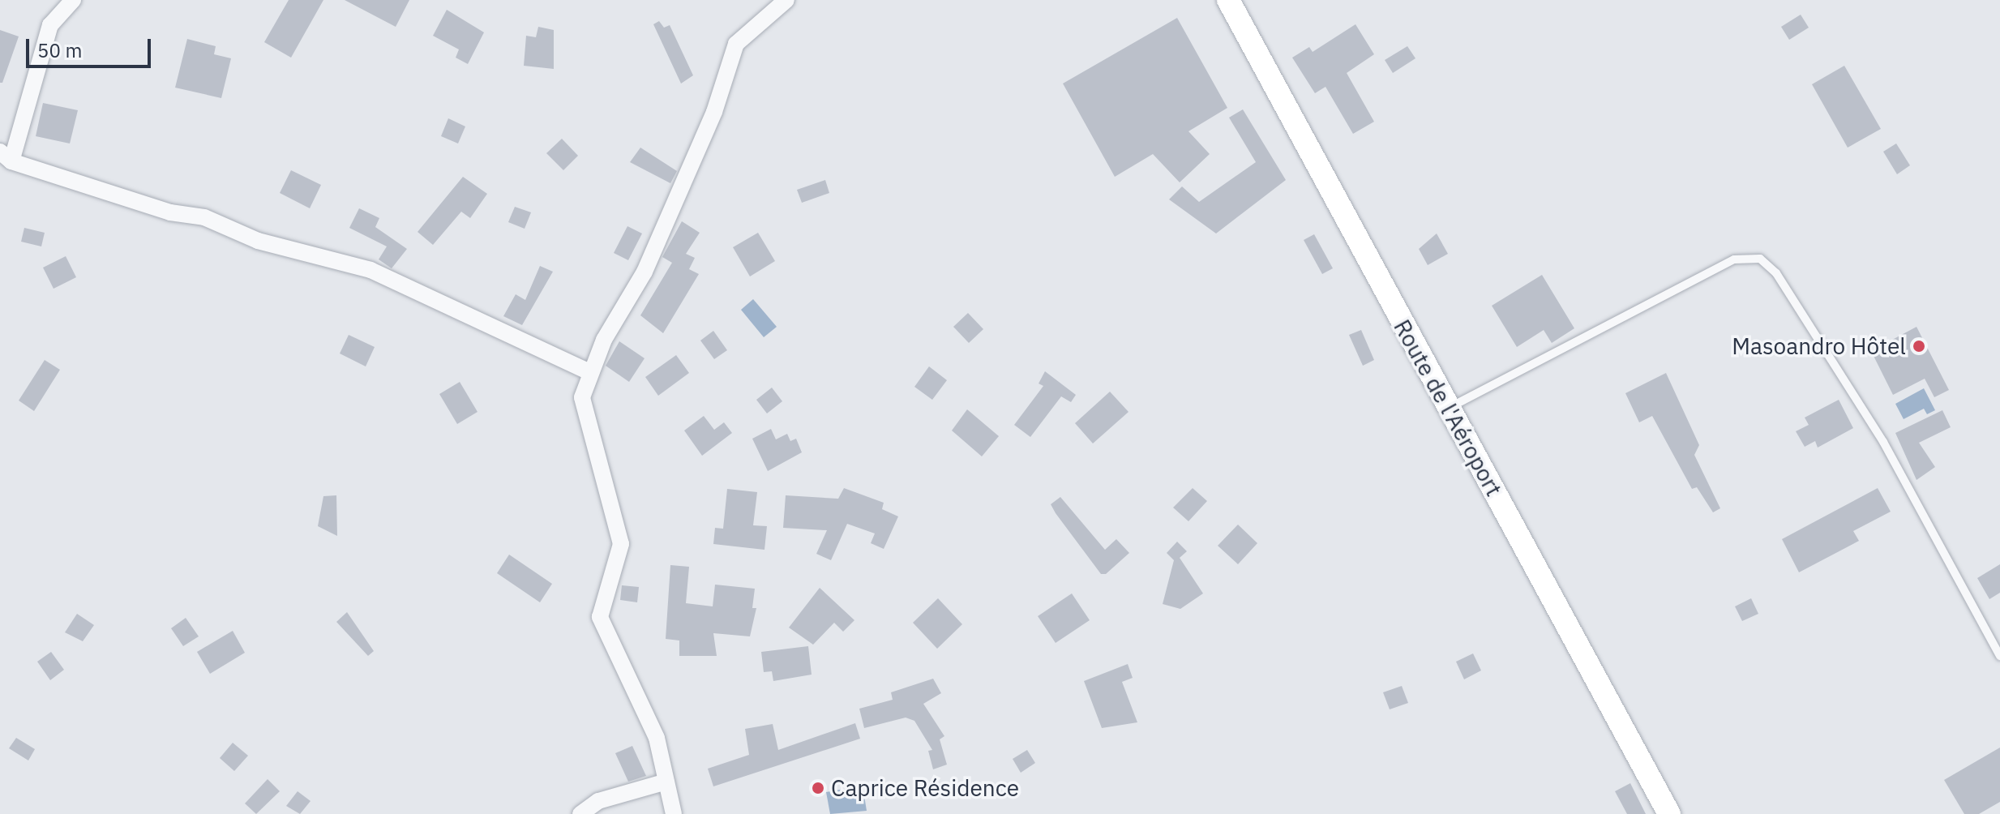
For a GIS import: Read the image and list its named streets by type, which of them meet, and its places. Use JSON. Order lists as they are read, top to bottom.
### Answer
{
  "streets": {
    "main road": ["Route de l'Aéroport"]
  },
  "places": ["Masoandro Hôtel", "Caprice Résidence"],
  "scale_bar": "50 m"
}
